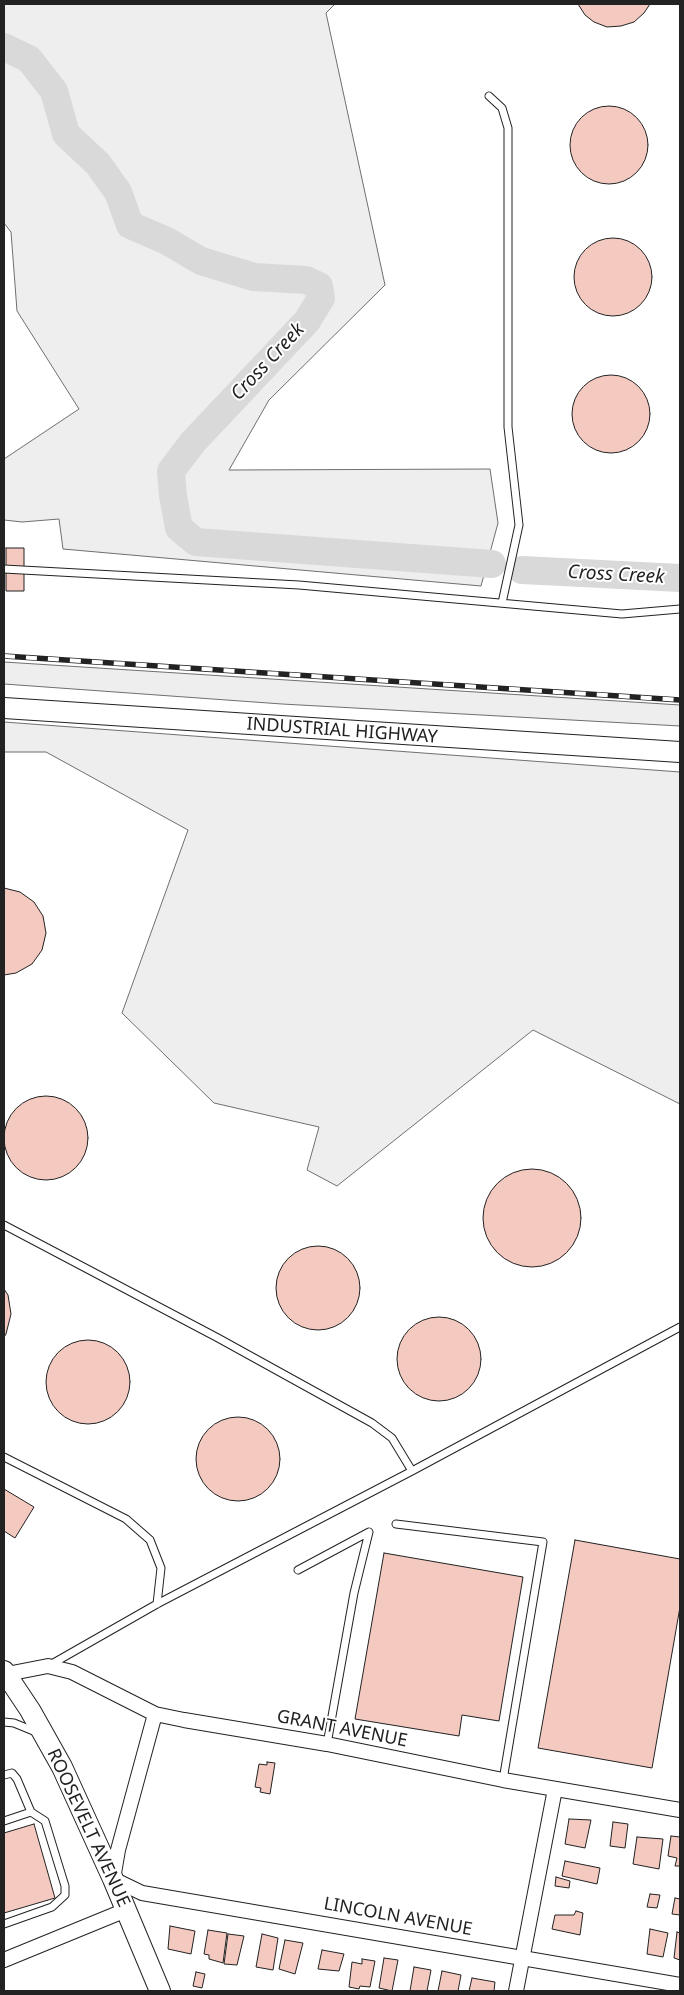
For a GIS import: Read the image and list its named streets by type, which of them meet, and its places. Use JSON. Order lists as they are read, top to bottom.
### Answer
{
  "streets": {
    "main road": ["INDUSTRIAL HIGHWAY", "ROOSEVELT AVENUE"],
    "street": ["GRANT AVENUE", "LINCOLN AVENUE"]
  },
  "crossings": [
    ["GRANT AVENUE", "ROOSEVELT AVENUE"],
    ["ROOSEVELT AVENUE", "LINCOLN AVENUE"]
  ],
  "water": ["Cross Creek"]
}
